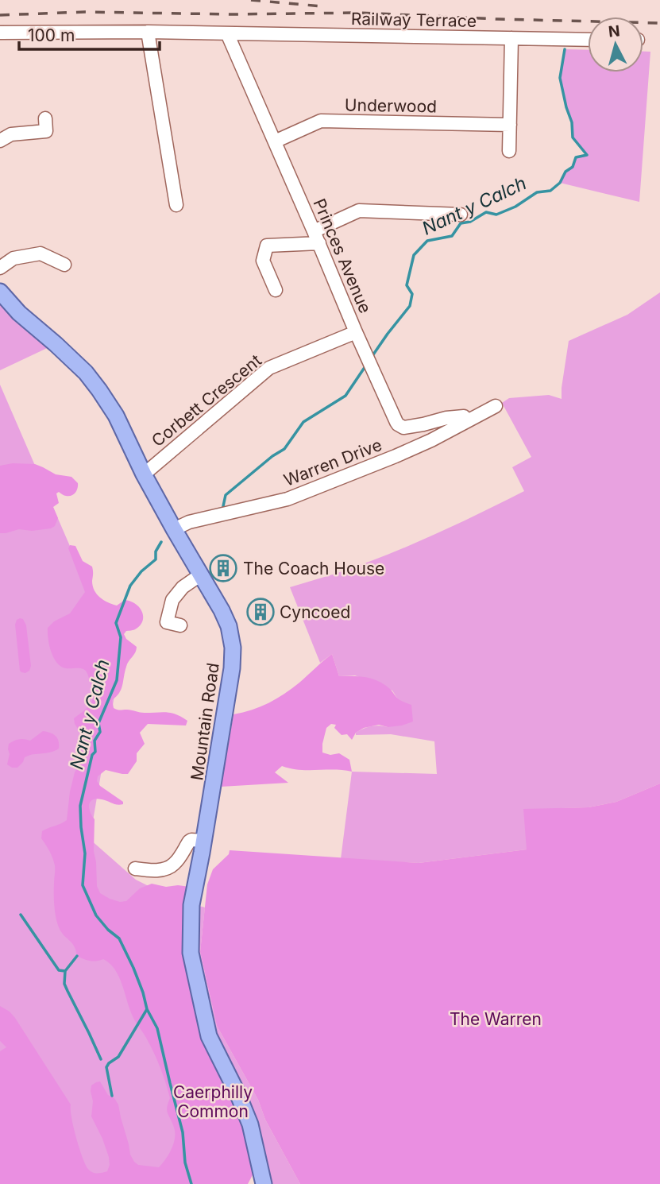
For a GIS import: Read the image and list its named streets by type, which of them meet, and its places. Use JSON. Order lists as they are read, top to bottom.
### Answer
{
  "streets": {
    "main road": ["Mountain Road"],
    "street": [
      "Railway Terrace",
      "Underwood",
      "Princes Avenue",
      "Corbett Crescent",
      "Warren Drive"
    ]
  },
  "crossings": [
    ["Railway Terrace", "Princes Avenue"],
    ["Underwood", "Princes Avenue"],
    ["Princes Avenue", "Corbett Crescent"],
    ["Princes Avenue", "Warren Drive"],
    ["Corbett Crescent", "Mountain Road"],
    ["Warren Drive", "Mountain Road"]
  ],
  "water": ["Nant y Calch"],
  "parks": ["The Warren", "Caerphilly Common"],
  "places": {
    "building": ["The Coach House", "Cyncoed"]
  },
  "scale_bar": "100 m",
  "north": "top"
}
